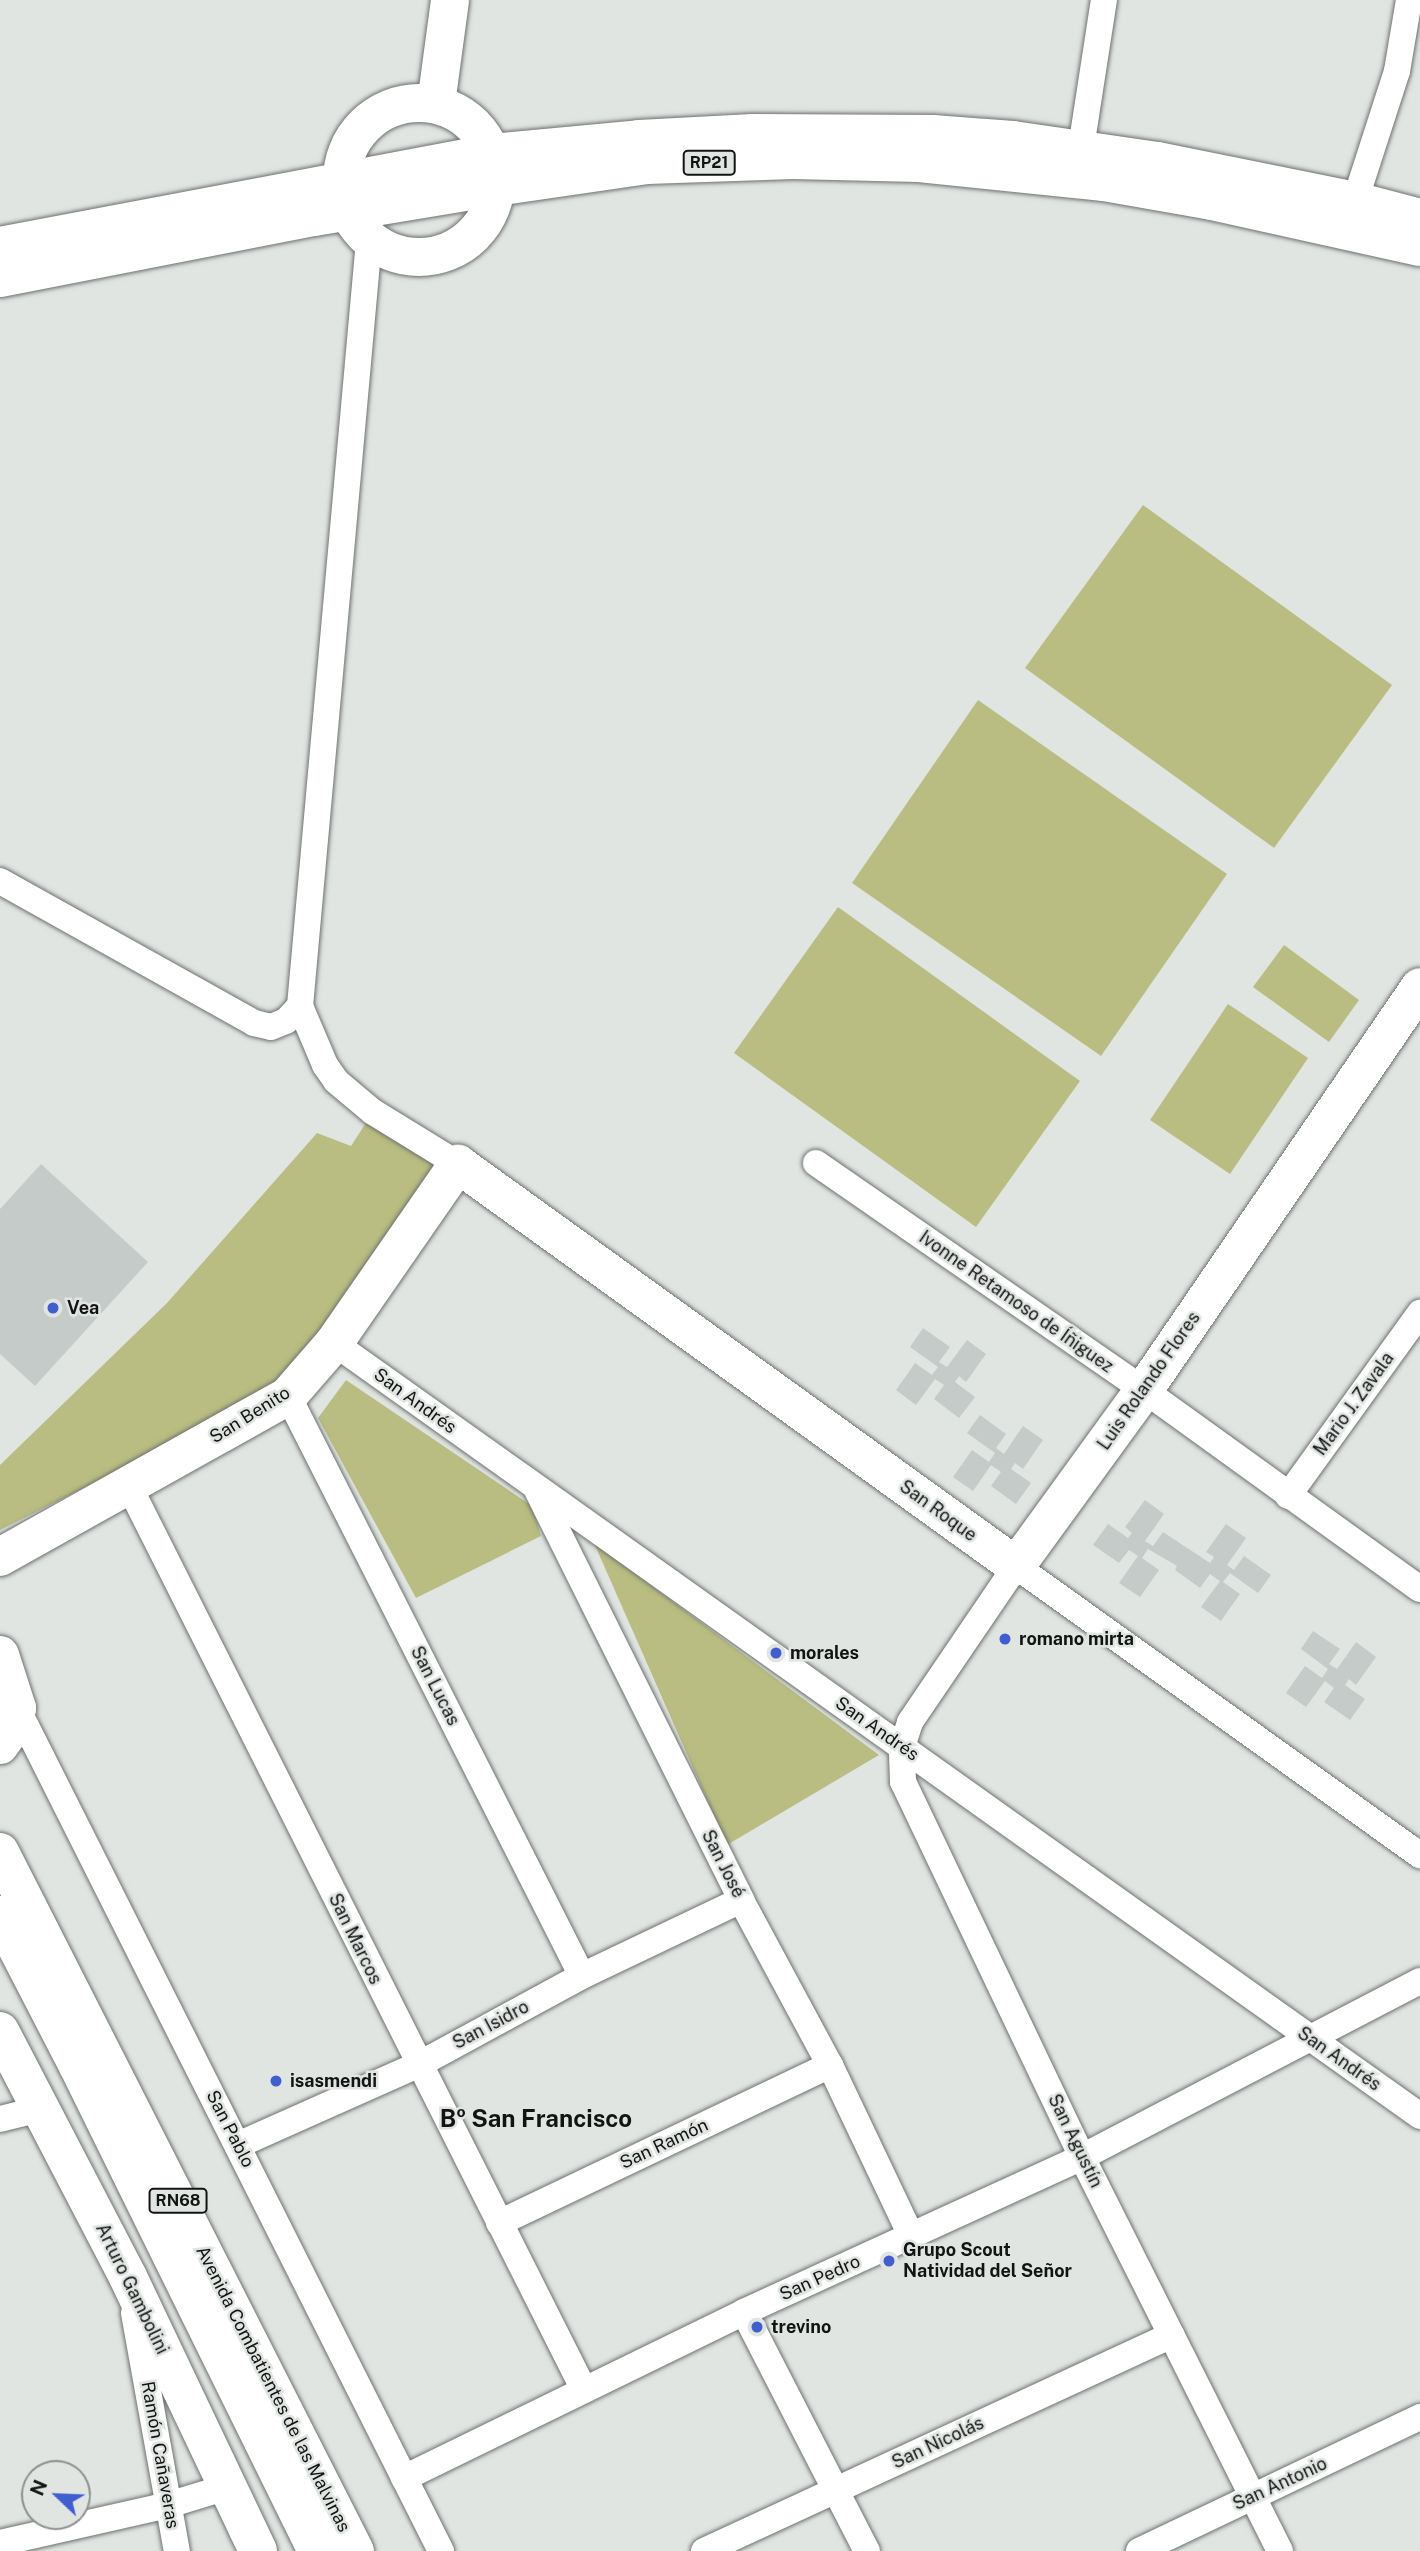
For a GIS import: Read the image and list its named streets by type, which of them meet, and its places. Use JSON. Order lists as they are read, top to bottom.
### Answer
{
  "streets": {
    "main road": [
      "RP21",
      "Luis Rolando Flores",
      "San Benito",
      "San Roque",
      "RN68",
      "Arturo Gambolini",
      "Avenida Combatientes de las Malvinas"
    ],
    "street": [
      "Ivonne Retamoso de Íñiguez",
      "San Andrés",
      "Mario J. Zavala",
      "San Lucas",
      "San José",
      "San Marcos",
      "San Isidro",
      "San Pablo",
      "San Agustín",
      "San Ramón",
      "San Pedro",
      "San Nicolás",
      "Ramón Cañaveras",
      "San Antonio"
    ]
  },
  "crossings": [
    ["Ivonne Retamoso de Íñiguez", "Luis Rolando Flores"],
    ["Ivonne Retamoso de Íñiguez", "Mario J. Zavala"],
    ["Luis Rolando Flores", "San Andrés"],
    ["Luis Rolando Flores", "San Roque"],
    ["Luis Rolando Flores", "San Agustín"],
    ["San Andrés", "San Benito"],
    ["San Andrés", "San José"],
    ["San Andrés", "San Pedro"],
    ["San Benito", "San Roque"],
    ["San Benito", "San Lucas"],
    ["San Benito", "San Marcos"],
    ["San Lucas", "San Isidro"],
    ["San José", "San Isidro"],
    ["San José", "San Ramón"],
    ["San José", "San Pedro"],
    ["San Marcos", "San Isidro"],
    ["San Marcos", "San Ramón"],
    ["San Marcos", "San Pedro"],
    ["San Isidro", "San Pablo"],
    ["San Pablo", "San Pedro"],
    ["San Agustín", "San Pedro"],
    ["San Agustín", "San Nicolás"],
    ["San Agustín", "San Antonio"],
    ["Arturo Gambolini", "Ramón Cañaveras"]
  ],
  "districts": ["Bº San Francisco"],
  "places": [
    "Vea",
    "romano mirta",
    "morales",
    "isasmendi",
    "Grupo Scout Natividad del Señor",
    "trevino"
  ],
  "north": "top left"
}
